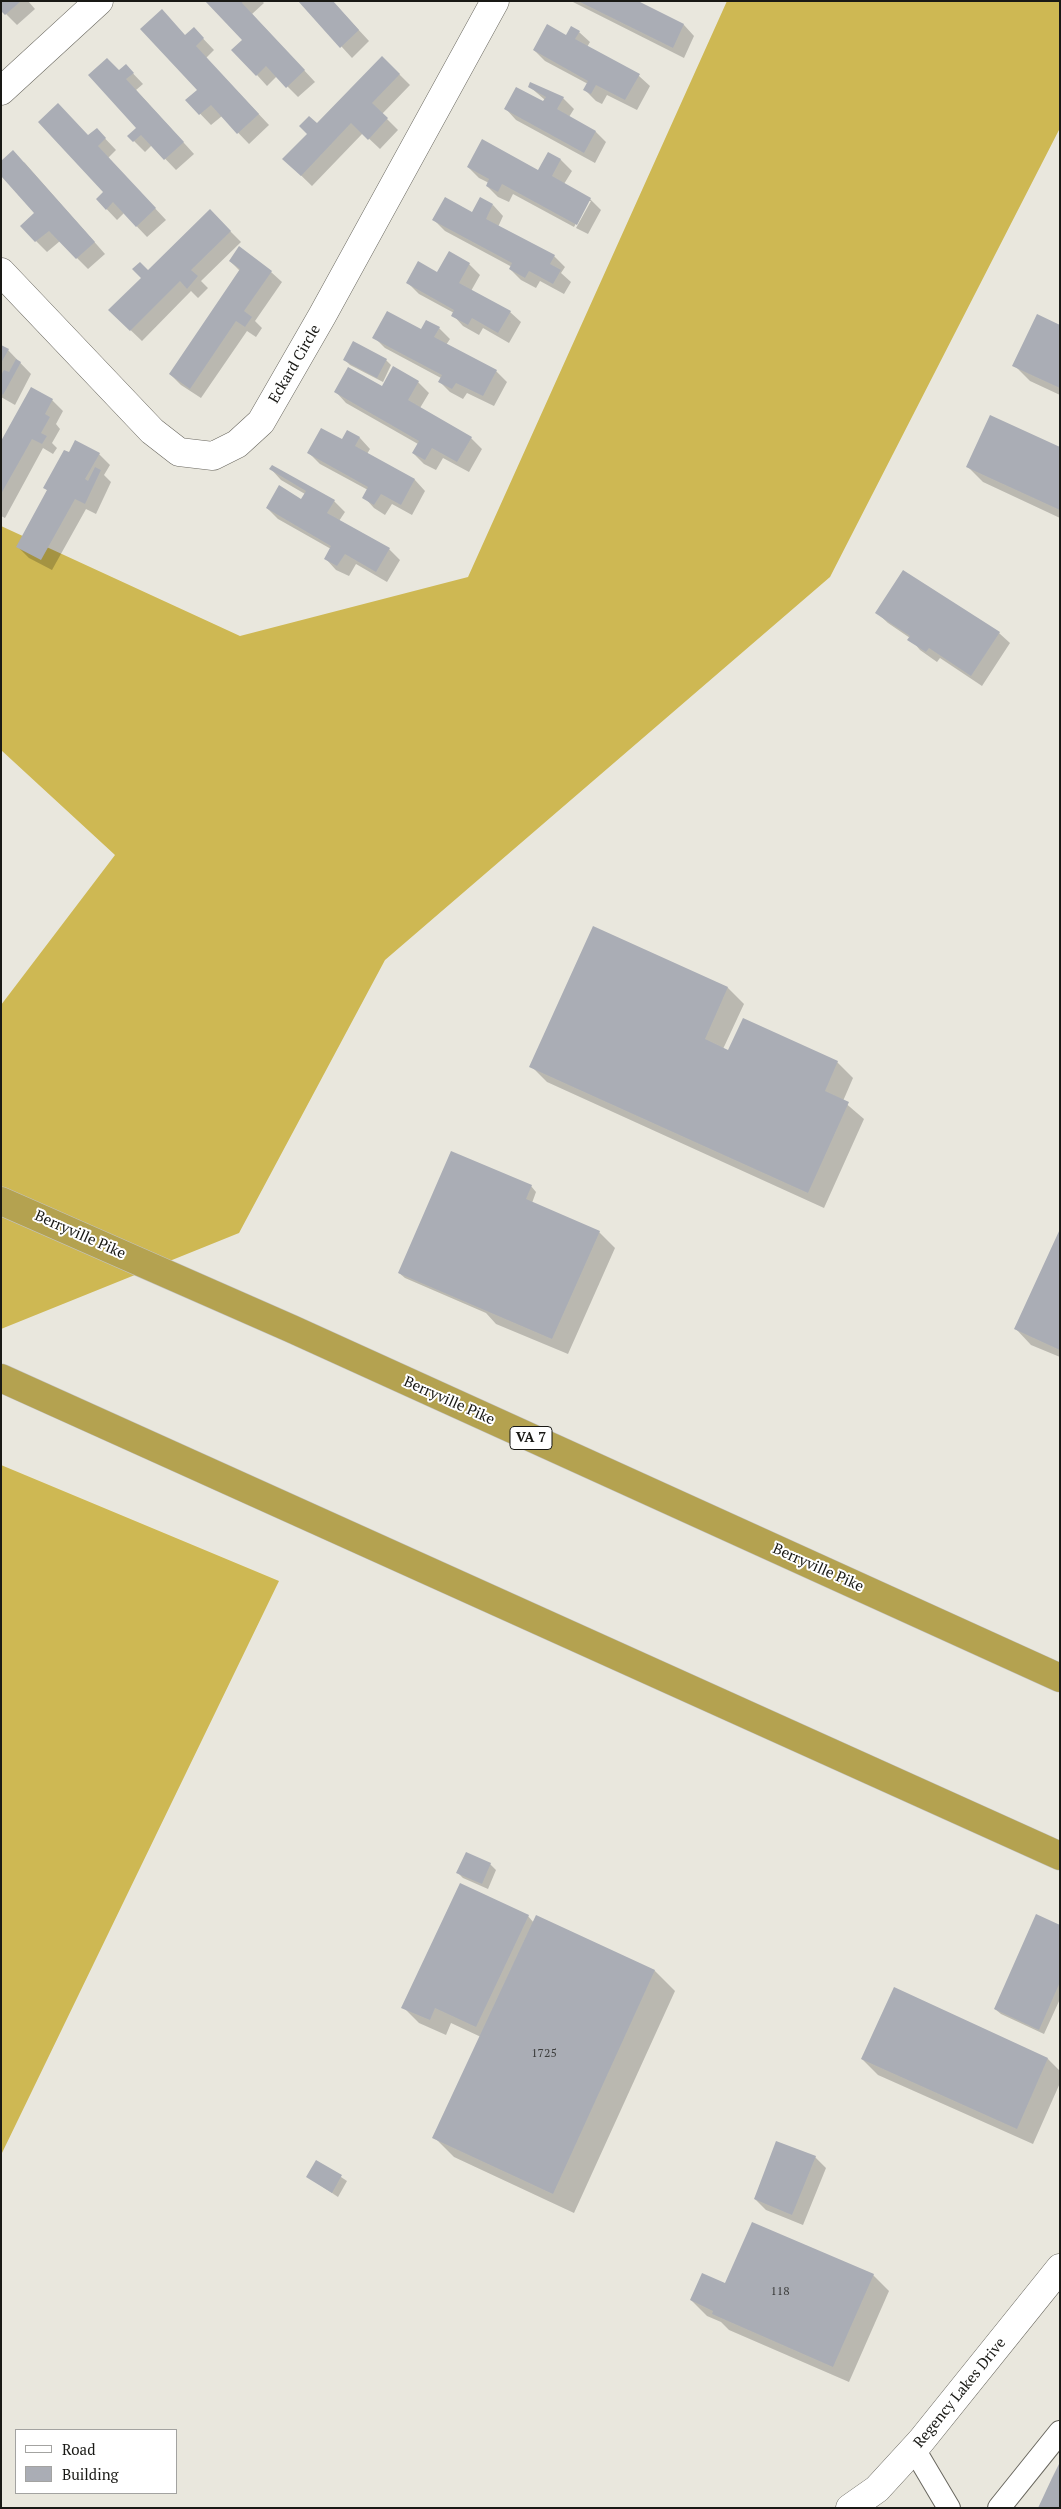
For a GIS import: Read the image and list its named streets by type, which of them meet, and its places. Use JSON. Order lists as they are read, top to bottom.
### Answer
{
  "streets": {
    "highway": ["Berryville Pike", "VA 7"],
    "street": ["Eckard Circle", "Regency Lakes Drive"]
  },
  "house_numbers": ["1725", "118"],
  "legend": ["Road", "Building"]
}
